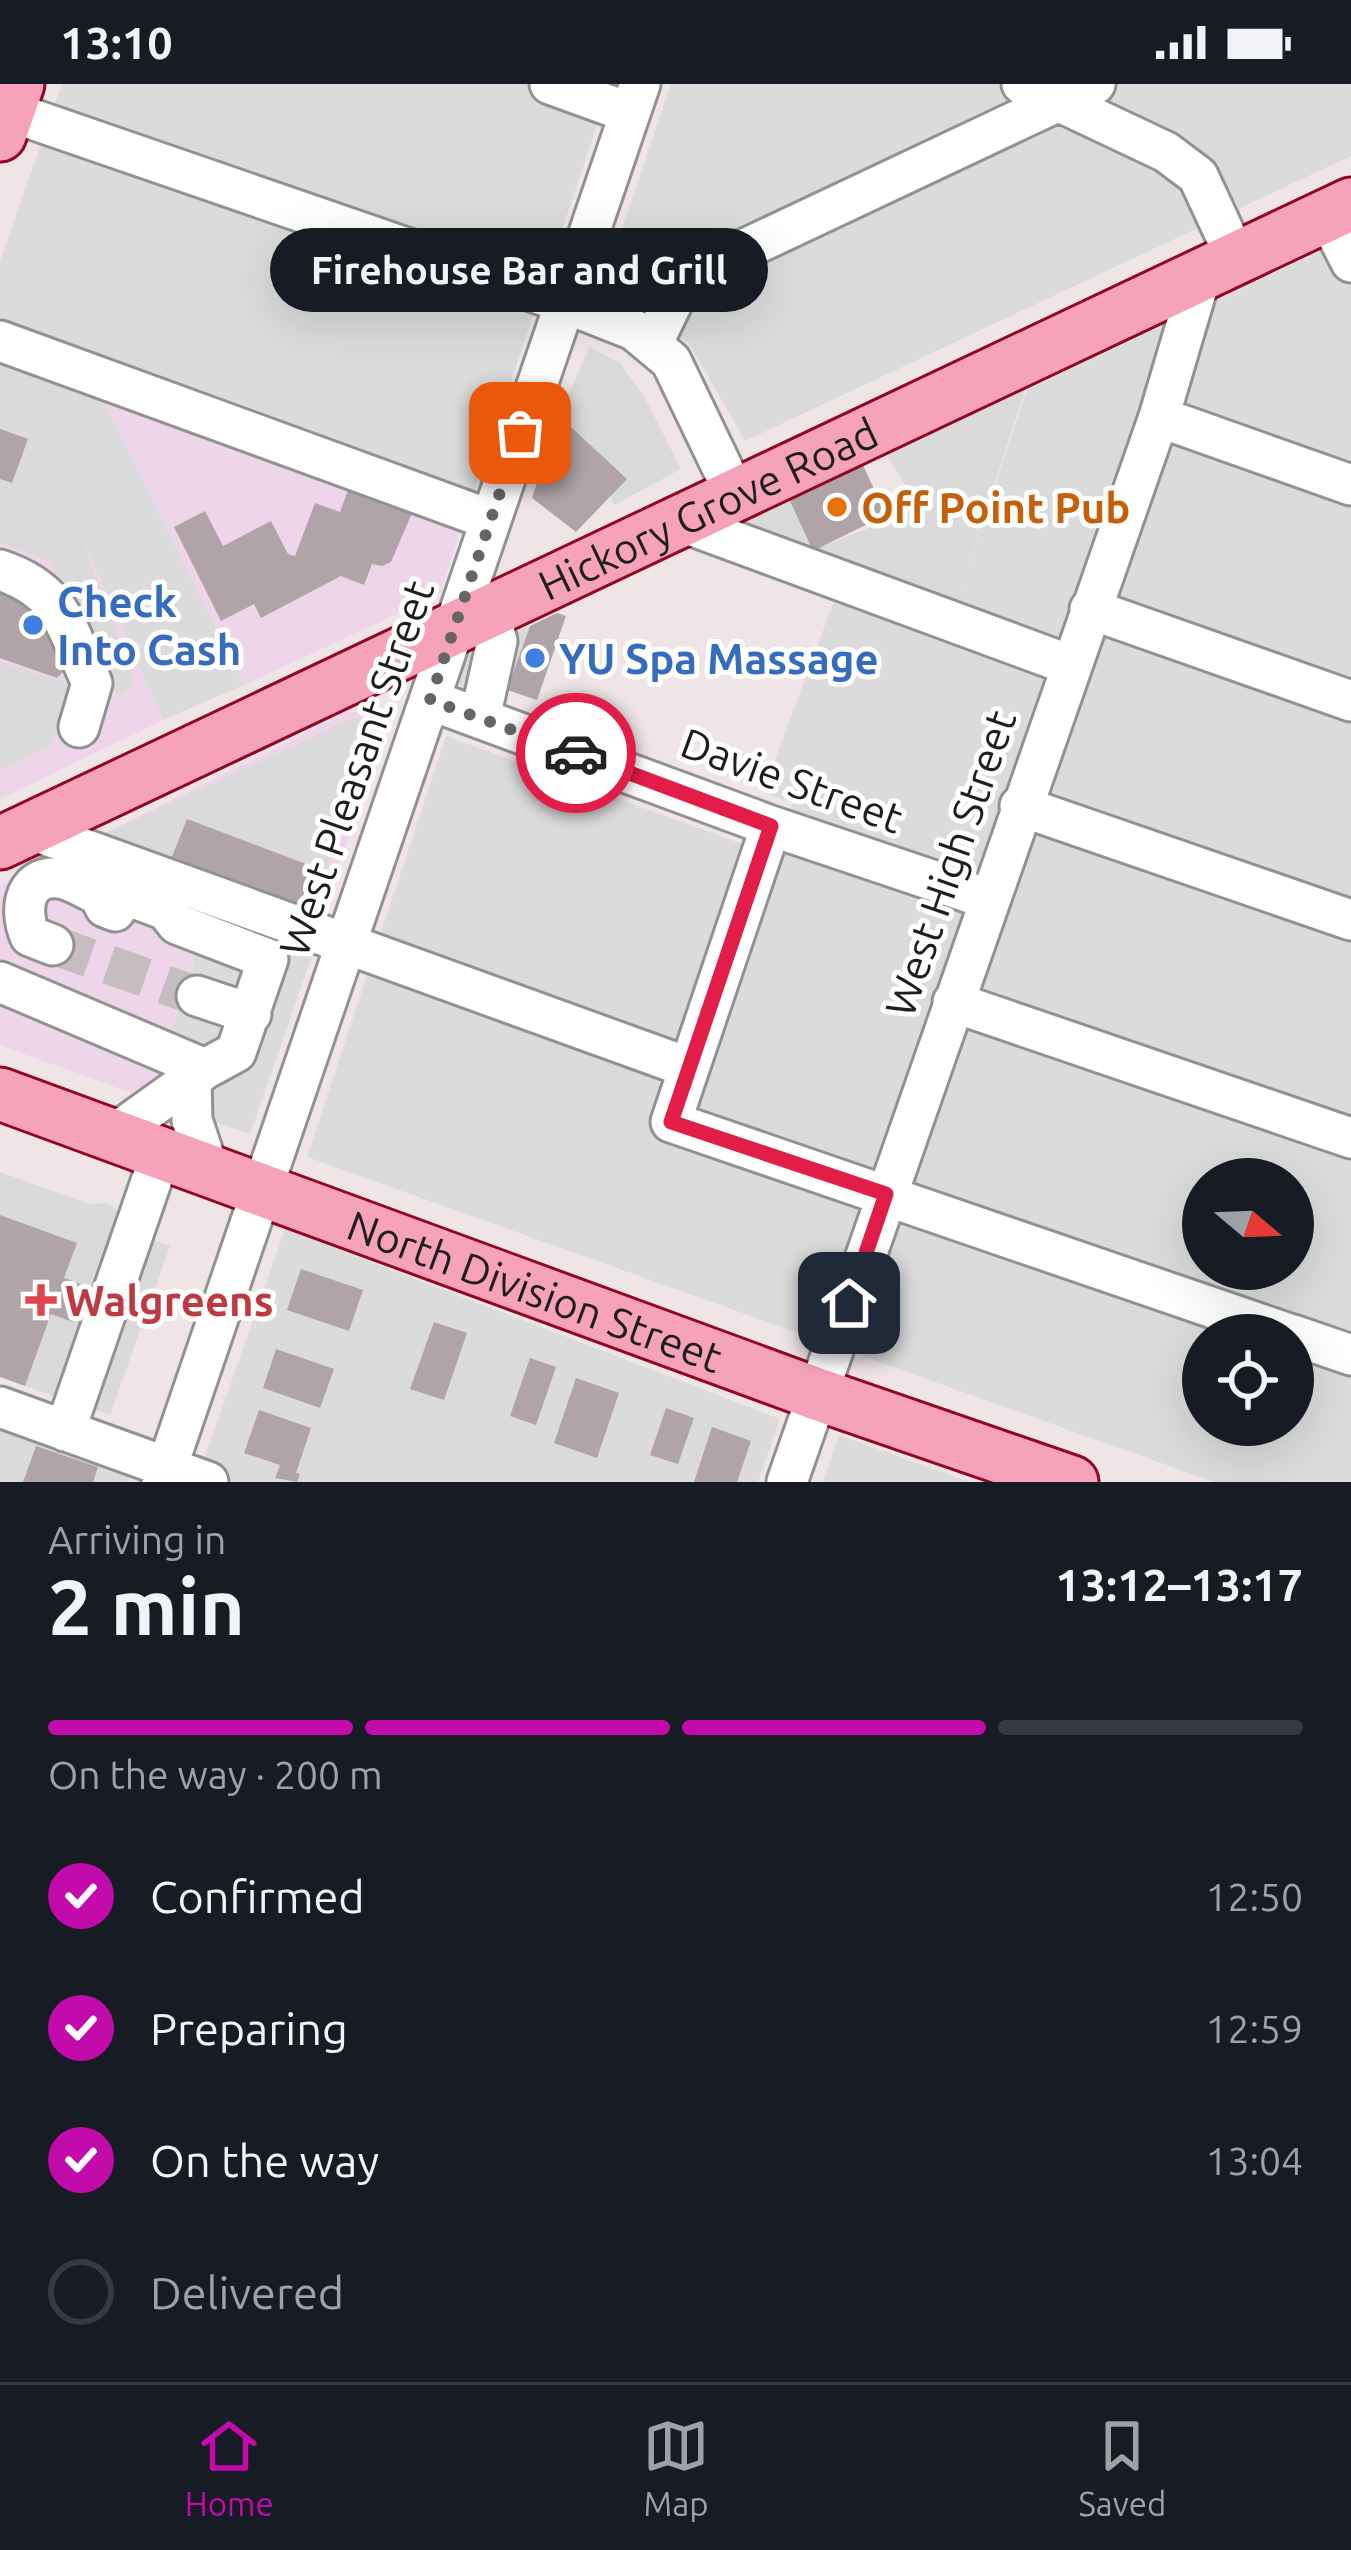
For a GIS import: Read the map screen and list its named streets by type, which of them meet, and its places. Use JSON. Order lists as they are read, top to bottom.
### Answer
{
  "streets": {
    "main road": ["Hickory Grove Road", "North Division Street"],
    "street": ["West Pleasant Street", "Davie Street", "West High Street"]
  },
  "crossings": [
    ["Hickory Grove Road", "West Pleasant Street"],
    ["Hickory Grove Road", "West High Street"],
    ["West Pleasant Street", "Davie Street"],
    ["West Pleasant Street", "North Division Street"],
    ["Davie Street", "West High Street"],
    ["West High Street", "North Division Street"]
  ],
  "places": {
    "other": [
      "Firehouse Bar and Grill",
      "Off Point Pub",
      "Check Into Cash",
      "YU Spa Massage"
    ],
    "health": ["Walgreens"]
  },
  "north": "right",
  "page": {
    "status": "13:10",
    "bubble": "Firehouse Bar and Grill",
    "heading": ["2 min", "Arriving in", "13:12–13:17"],
    "bar": "On the way · 200 m",
    "list": [
      ["Confirmed", "12:50"],
      ["Preparing", "12:59"],
      ["On the way", "13:04"],
      "Delivered"
    ],
    "tabs": ["Home", "Map", "Saved"]
  }
}
